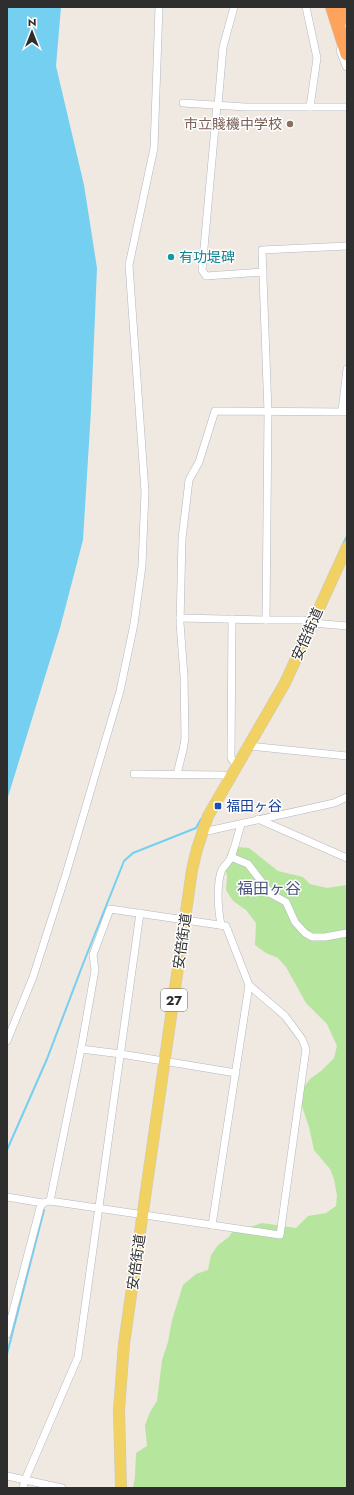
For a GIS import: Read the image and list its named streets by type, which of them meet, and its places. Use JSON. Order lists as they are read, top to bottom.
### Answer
{
  "streets": {
    "main road": ["安倍街道", "27"]
  },
  "districts": ["福田ヶ谷"],
  "places": {
    "other": ["市立賤機中学校", "有功堤碑"],
    "transit": ["福田ヶ谷"]
  },
  "north": "top"
}
